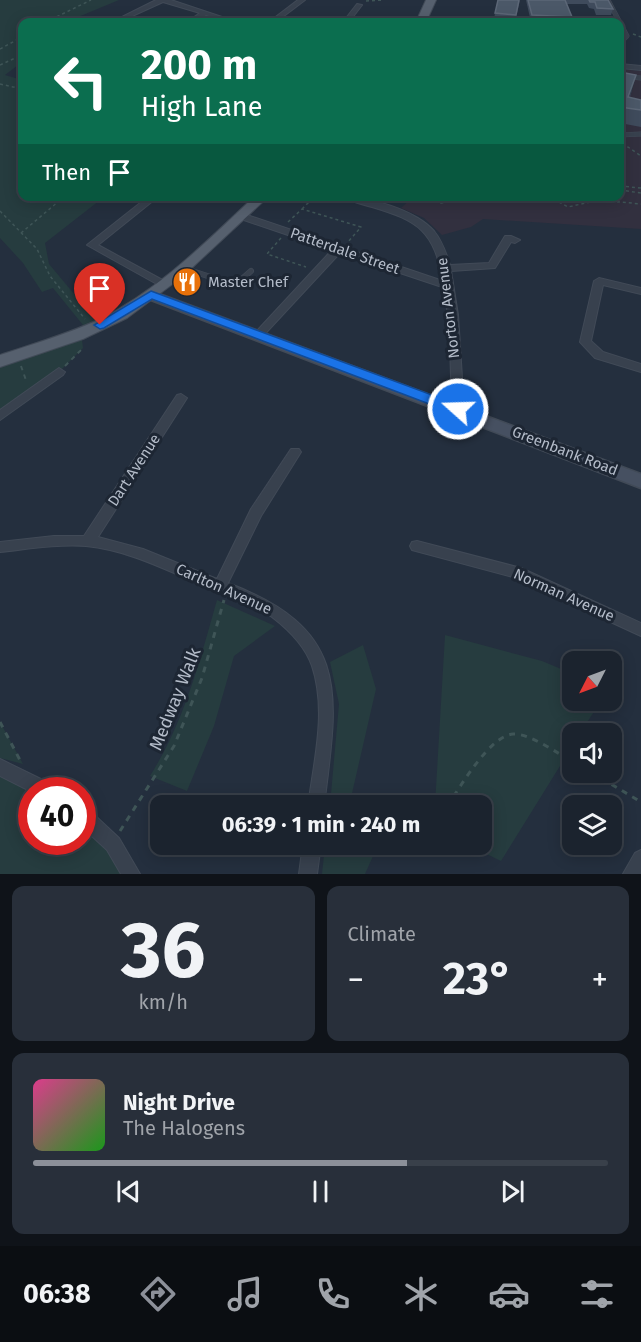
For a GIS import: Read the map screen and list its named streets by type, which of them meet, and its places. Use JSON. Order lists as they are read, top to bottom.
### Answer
{
  "streets": {
    "street": [
      "Patterdale Street",
      "Norton Avenue",
      "Greenbank Road",
      "Dart Avenue",
      "Carlton Avenue",
      "Norman Avenue"
    ],
    "path": ["Medway Walk"]
  },
  "crossings": [
    ["Patterdale Street", "Norton Avenue"],
    ["Norton Avenue", "Greenbank Road"],
    ["Dart Avenue", "Carlton Avenue"],
    ["Carlton Avenue", "Medway Walk"]
  ],
  "places": {
    "restaurant": ["Master Chef"]
  },
  "north": "bottom left",
  "page": {
    "turn": ["200 m", "High Lane"],
    "then": "Then",
    "limit": "40",
    "trip": "06:39 · 1 min · 240 m",
    "tile": [
      ["36", "km/h"],
      "Climate"
    ],
    "heat": ["−", "23°", "+"],
    "song": ["Night Drive", "The Halogens"],
    "tabs": "06:38"
  }
}
